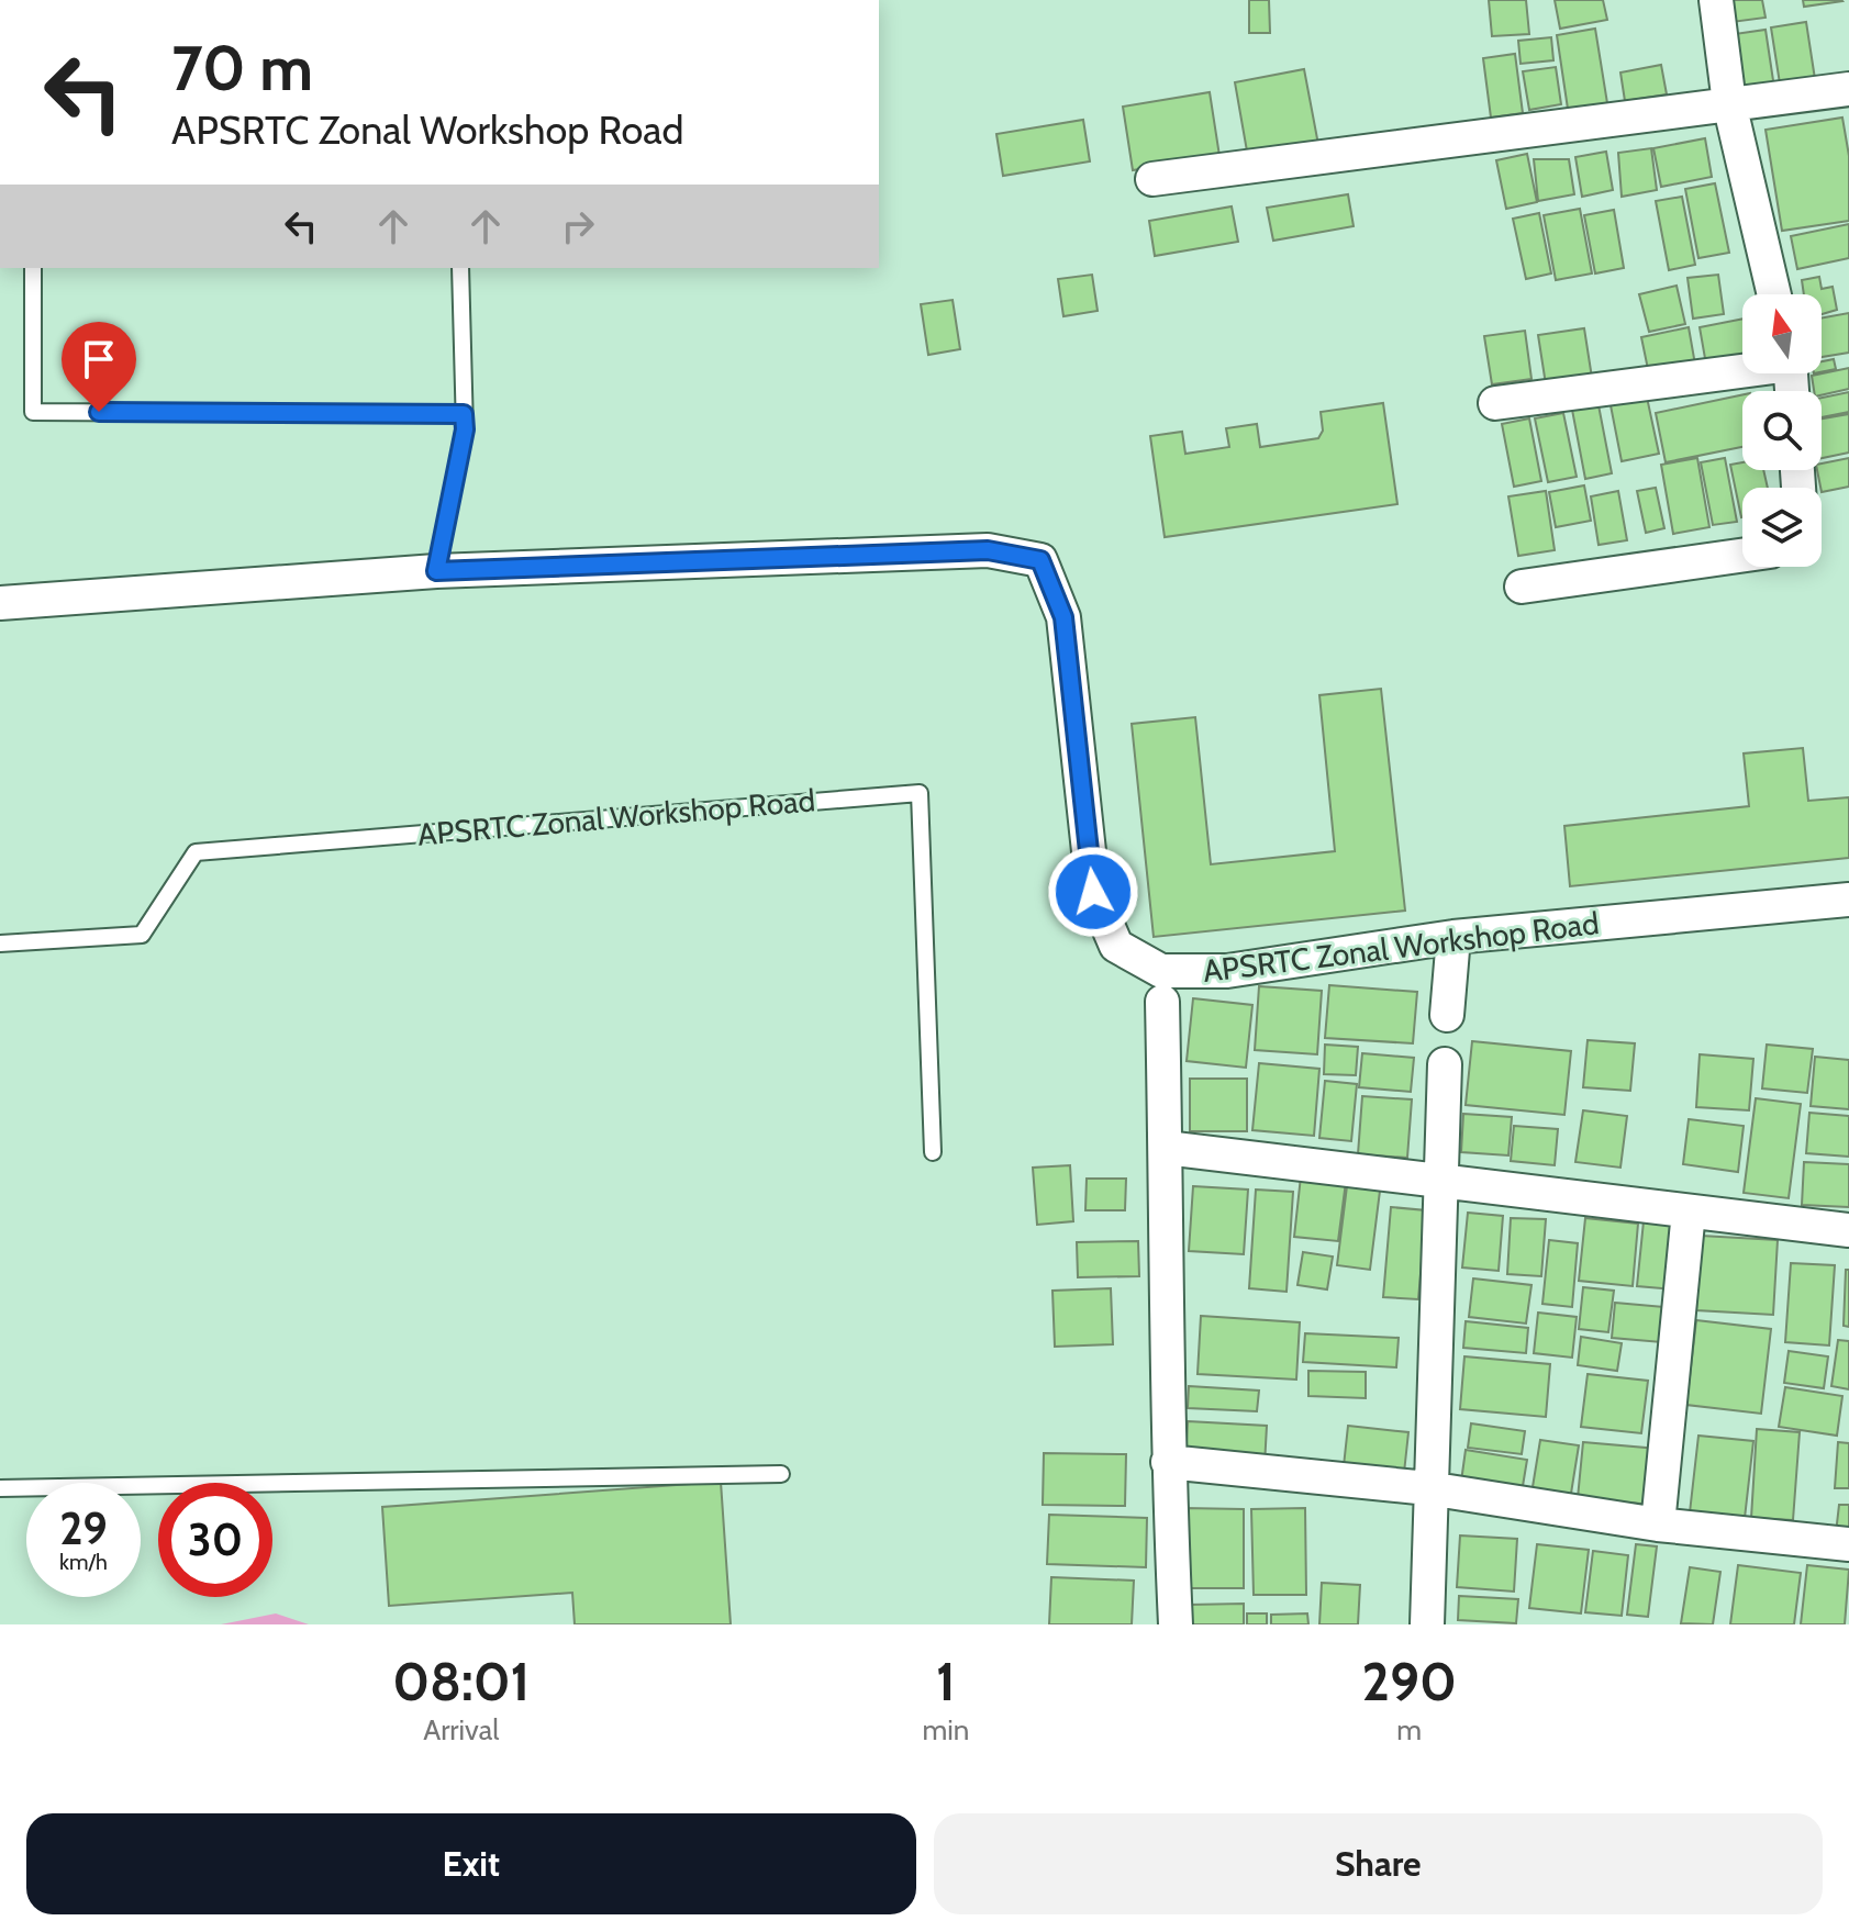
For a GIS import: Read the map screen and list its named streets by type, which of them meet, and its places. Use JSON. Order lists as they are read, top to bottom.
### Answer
{
  "streets": {
    "street": ["APSRTC Zonal Workshop Road"]
  },
  "north": "top",
  "page": {
    "turn": ["70 m", "APSRTC Zonal Workshop Road"],
    "speed": "29 km/h",
    "limit": "30",
    "eta": [
      "08:01",
      "Arrival",
      "1",
      "min",
      "290",
      "m"
    ],
    "buttons": ["Exit", "Share"]
  }
}
